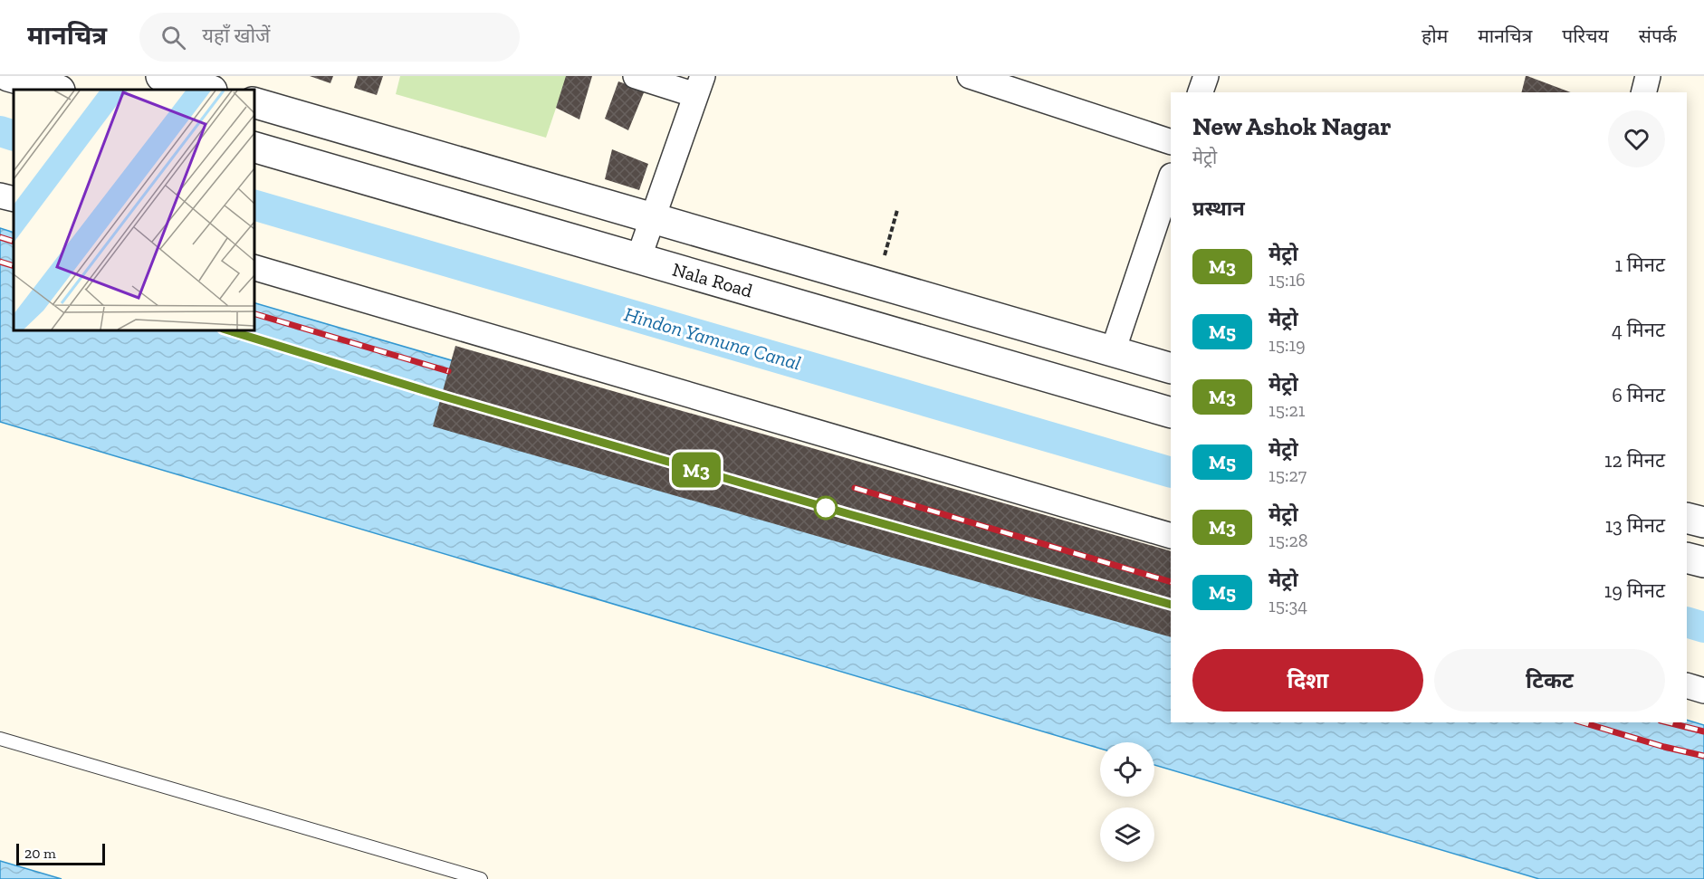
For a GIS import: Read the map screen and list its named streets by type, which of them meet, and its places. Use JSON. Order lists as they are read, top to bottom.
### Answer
{
  "streets": {
    "street": ["Nala Road"]
  },
  "water": ["Hindon Yamuna Canal"],
  "lines": ["metro line M3"],
  "scale_bar": "20 m",
  "page": {
    "header": "मानचित्र",
    "search": "यहाँ खोजें",
    "nav": [
      "होम",
      "मानचित्र",
      "परिचय",
      "संपर्क"
    ],
    "on_map": "M3",
    "heading": [
      ["New Ashok Nagar", "मेट्रो"],
      "प्रस्थान"
    ],
    "list": [
      {
        "mark": "M3",
        "name": "मेट्रो",
        "note": "15:16",
        "value": "1 मिनट"
      },
      {
        "mark": "M5",
        "name": "मेट्रो",
        "note": "15:19",
        "value": "4 मिनट"
      },
      {
        "mark": "M3",
        "name": "मेट्रो",
        "note": "15:21",
        "value": "6 मिनट"
      },
      {
        "mark": "M5",
        "name": "मेट्रो",
        "note": "15:27",
        "value": "12 मिनट"
      },
      {
        "mark": "M3",
        "name": "मेट्रो",
        "note": "15:28",
        "value": "13 मिनट"
      },
      {
        "mark": "M5",
        "name": "मेट्रो",
        "note": "15:34",
        "value": "19 मिनट"
      }
    ],
    "buttons": ["दिशा", "टिकट"],
    "scale": "20 m"
  }
}
